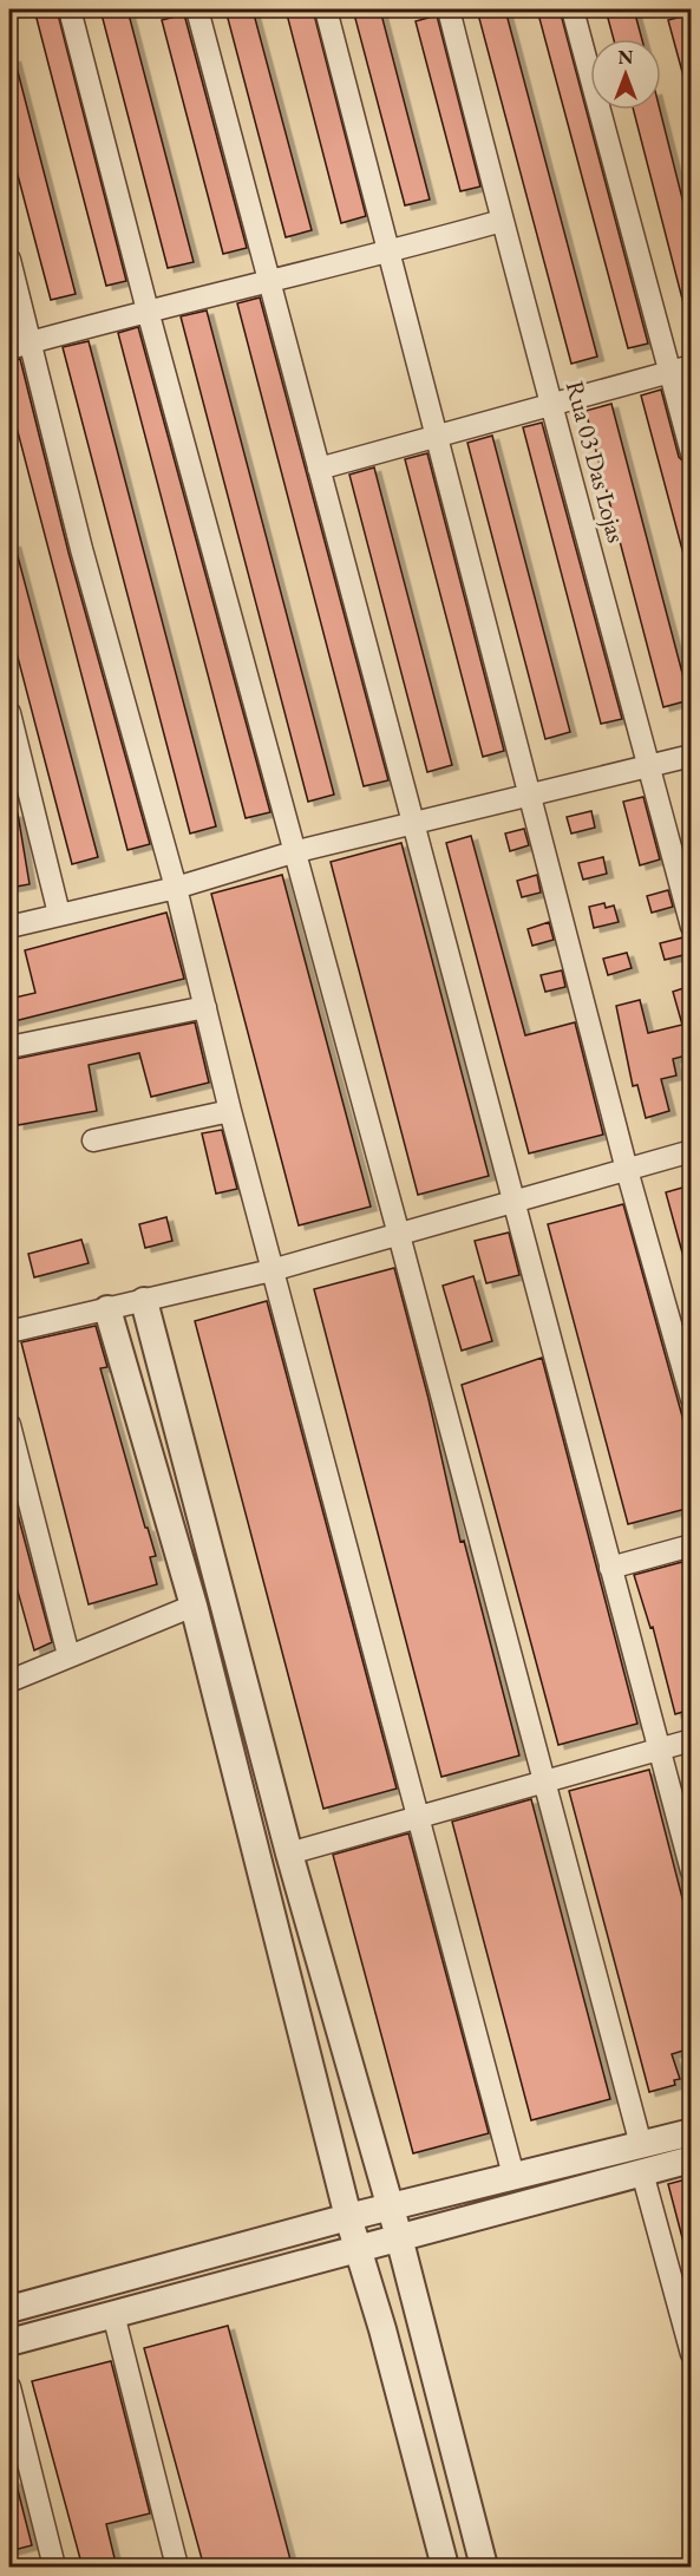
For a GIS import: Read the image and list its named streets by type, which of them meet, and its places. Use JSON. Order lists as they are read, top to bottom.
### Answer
{
  "streets": {
    "street": ["Rua 03 Das Lojas"]
  },
  "north": "top"
}
